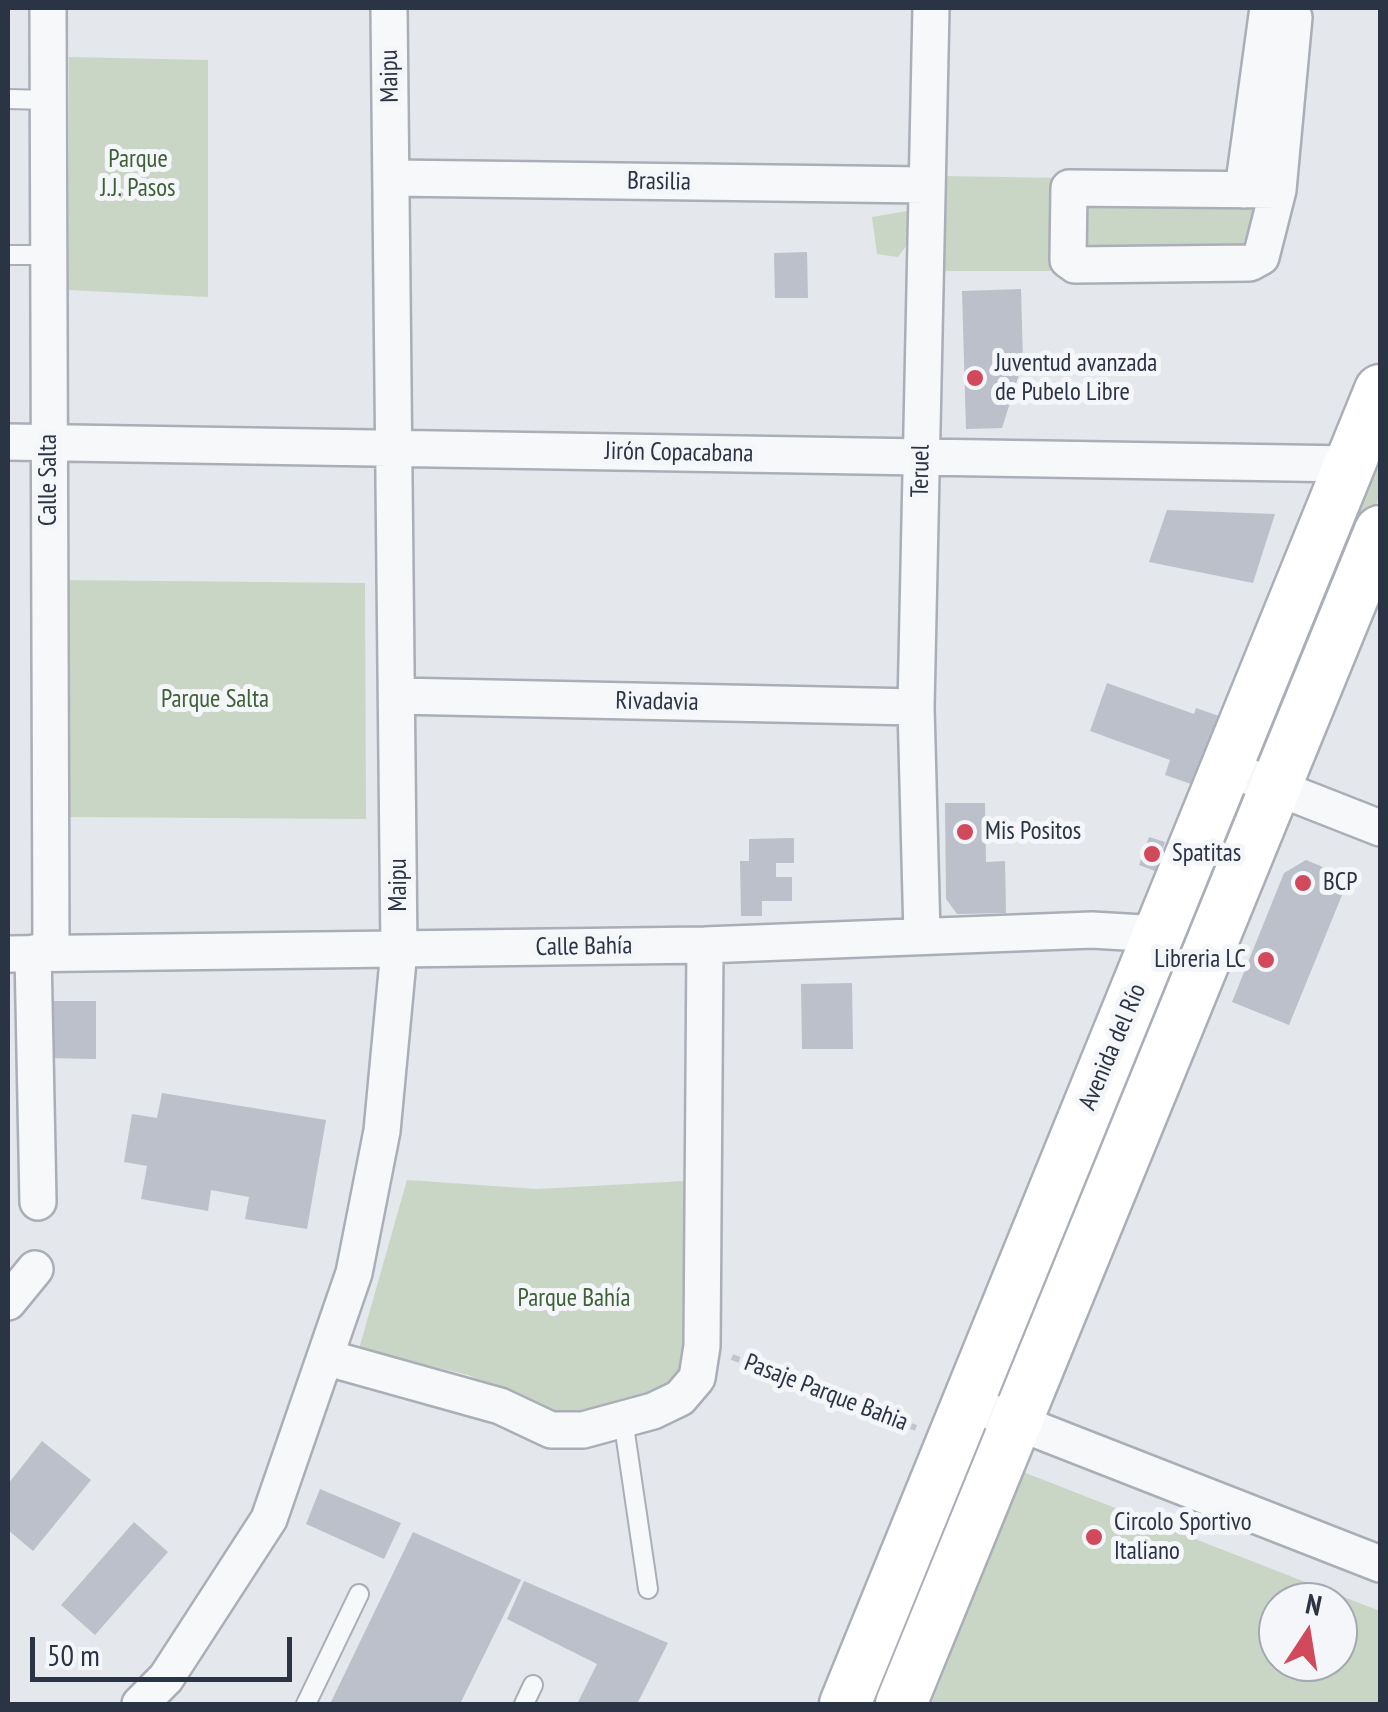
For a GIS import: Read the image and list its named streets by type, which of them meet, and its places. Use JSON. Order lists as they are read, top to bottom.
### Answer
{
  "streets": {
    "main road": ["Avenida del Río"],
    "street": [
      "Maipu",
      "Brasilia",
      "Jirón Copacabana",
      "Teruel",
      "Calle Salta",
      "Rivadavia",
      "Calle Bahía"
    ],
    "path": ["Pasaje Parque Bahia"]
  },
  "crossings": [
    ["Maipu", "Brasilia"],
    ["Maipu", "Jirón Copacabana"],
    ["Maipu", "Rivadavia"],
    ["Maipu", "Calle Bahía"],
    ["Brasilia", "Teruel"],
    ["Jirón Copacabana", "Teruel"],
    ["Jirón Copacabana", "Calle Salta"],
    ["Jirón Copacabana", "Avenida del Río"],
    ["Teruel", "Rivadavia"],
    ["Teruel", "Calle Bahía"],
    ["Calle Salta", "Calle Bahía"],
    ["Calle Bahía", "Avenida del Río"],
    ["Avenida del Río", "Pasaje Parque Bahia"]
  ],
  "parks": ["Parque J.J. Pasos", "Parque Salta", "Parque Bahía"],
  "places": [
    "Juventud avanzada de Pubelo Libre",
    "Mis Positos",
    "Spatitas",
    "BCP",
    "Libreria LC",
    "Circolo Sportivo Italiano"
  ],
  "scale_bar": "50 m",
  "north": "top"
}
